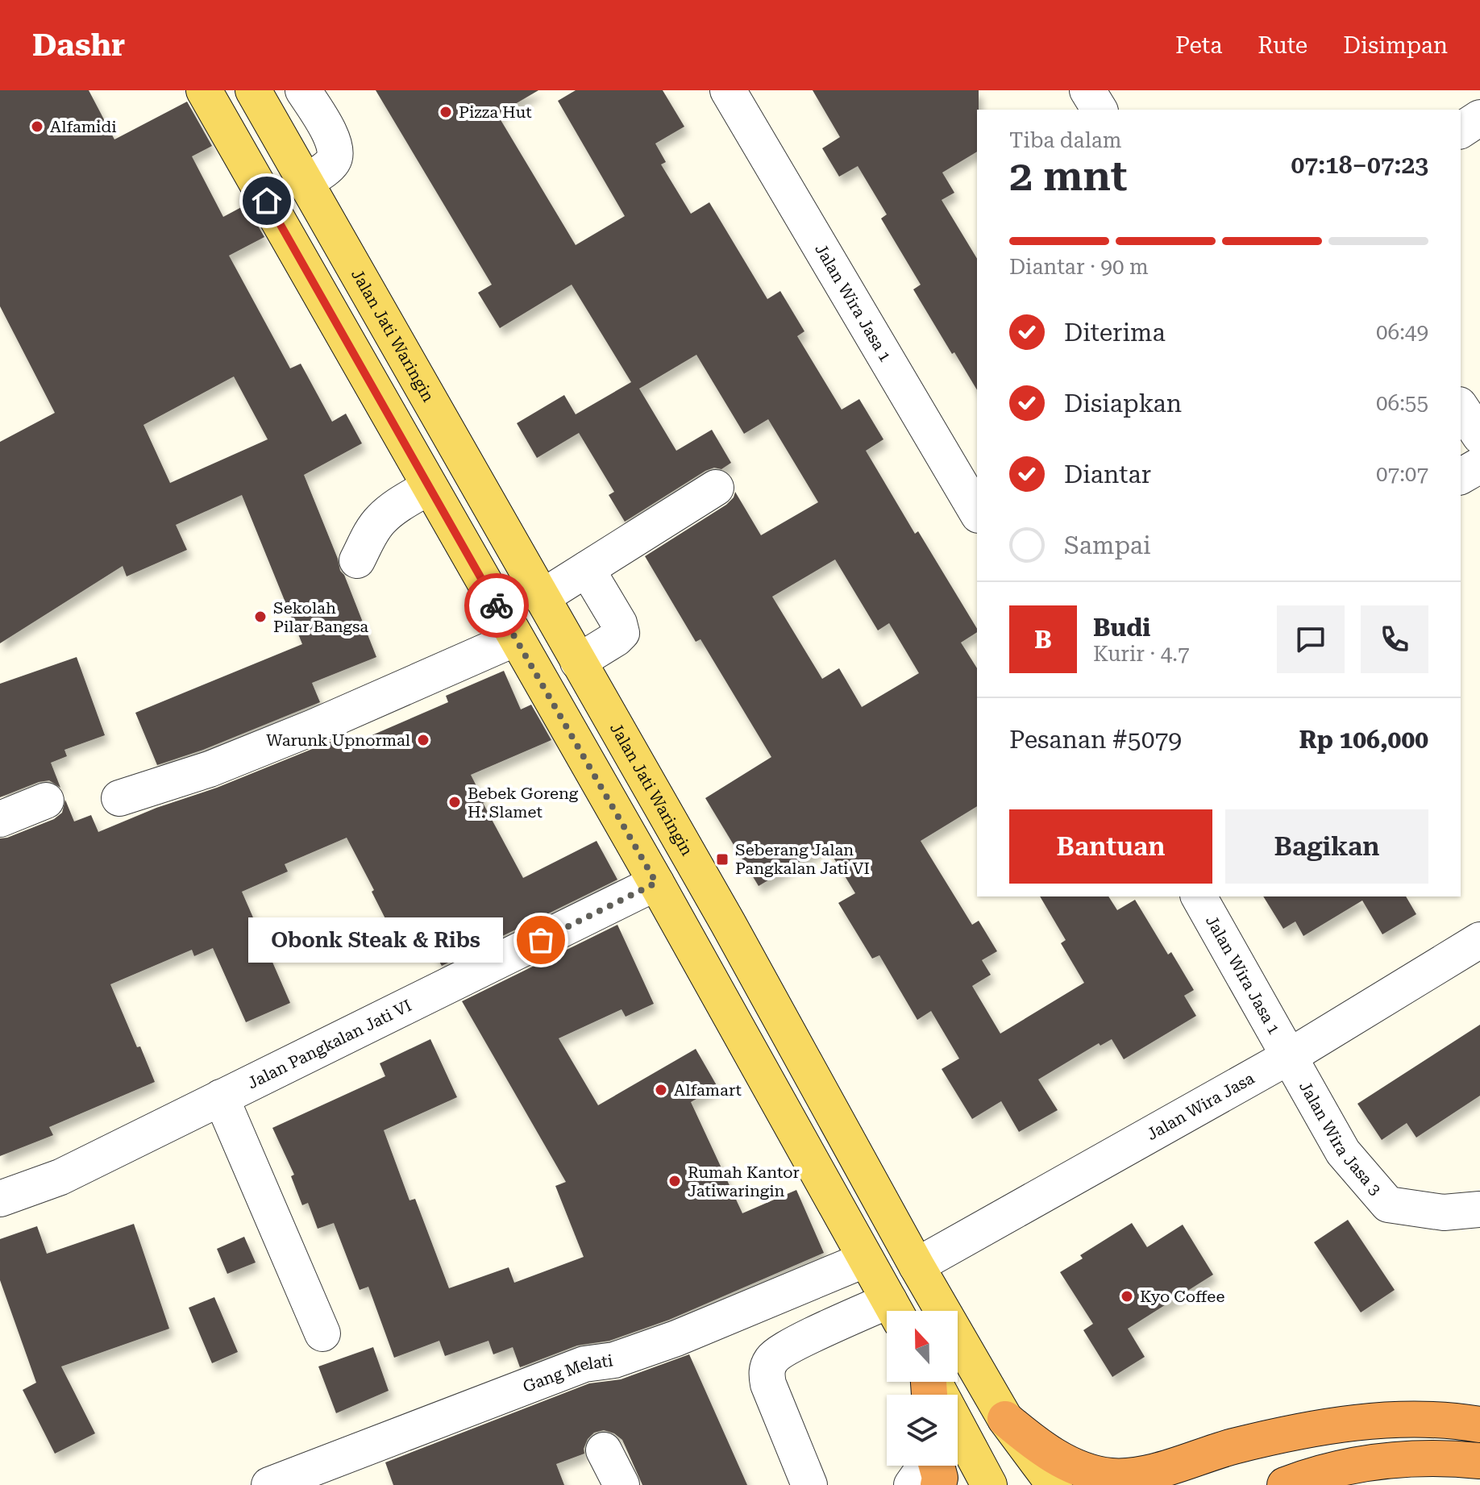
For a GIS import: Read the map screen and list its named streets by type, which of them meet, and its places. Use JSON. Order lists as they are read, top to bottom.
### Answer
{
  "streets": {
    "main road": ["Jalan Jati Waringin"],
    "street": [
      "Jalan Wira Jasa 1",
      "Jalan Pangkalan Jati VI",
      "Jalan Wira Jasa",
      "Jalan Wira Jasa 3",
      "Gang Melati"
    ]
  },
  "crossings": [
    ["Jalan Wira Jasa 1", "Jalan Wira Jasa"],
    ["Jalan Wira Jasa 1", "Jalan Wira Jasa 3"],
    ["Jalan Jati Waringin", "Jalan Wira Jasa"],
    ["Jalan Wira Jasa", "Jalan Wira Jasa 3"]
  ],
  "places": {
    "other": [
      "Pizza Hut",
      "Alfamidi",
      "Sekolah Pilar Bangsa",
      "Warunk Upnormal",
      "Bebek Goreng H. Slamet",
      "Obonk Steak & Ribs",
      "Alfamart",
      "Rumah Kantor Jatiwaringin",
      "Kyo Coffee"
    ],
    "transit": ["Seberang Jalan Pangkalan Jati VI"]
  },
  "north": "top",
  "page": {
    "header": "Dashr",
    "nav": ["Peta", "Rute", "Disimpan"],
    "heading": ["2 mnt", "Tiba dalam", "07:18–07:23"],
    "panel": [
      "Budi",
      "Kurir · 4.7",
      "Pesanan #5079",
      "Rp 106,000"
    ],
    "bar": "Diantar · 90 m",
    "list": [
      ["Diterima", "06:49"],
      ["Disiapkan", "06:55"],
      ["Diantar", "07:07"],
      "Sampai"
    ],
    "round": "B",
    "buttons": ["Bantuan", "Bagikan"],
    "bubble": "Obonk Steak & Ribs"
  }
}
